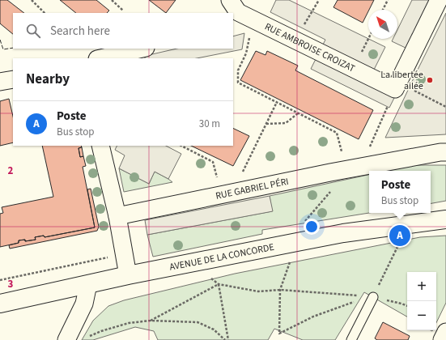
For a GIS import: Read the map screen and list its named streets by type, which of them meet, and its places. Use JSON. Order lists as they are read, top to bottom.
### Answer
{
  "streets": {
    "street": ["RUE AMBROISE CROIZAT", "RUE GABRIEL PÉRI", "AVENUE DE LA CONCORDE"]
  },
  "places": ["La libertée ailée"],
  "north": "top left",
  "page": {
    "search": "Search here",
    "heading": "Nearby",
    "list": [
      {
        "mark": "A",
        "name": "Poste",
        "note": "Bus stop",
        "value": "30 m"
      }
    ],
    "popup": ["Poste", "Bus stop"],
    "pins": "A",
    "map_buttons": ["+", "−"]
  },
  "grid": {
    "rows": ["2", "3"]
  }
}
